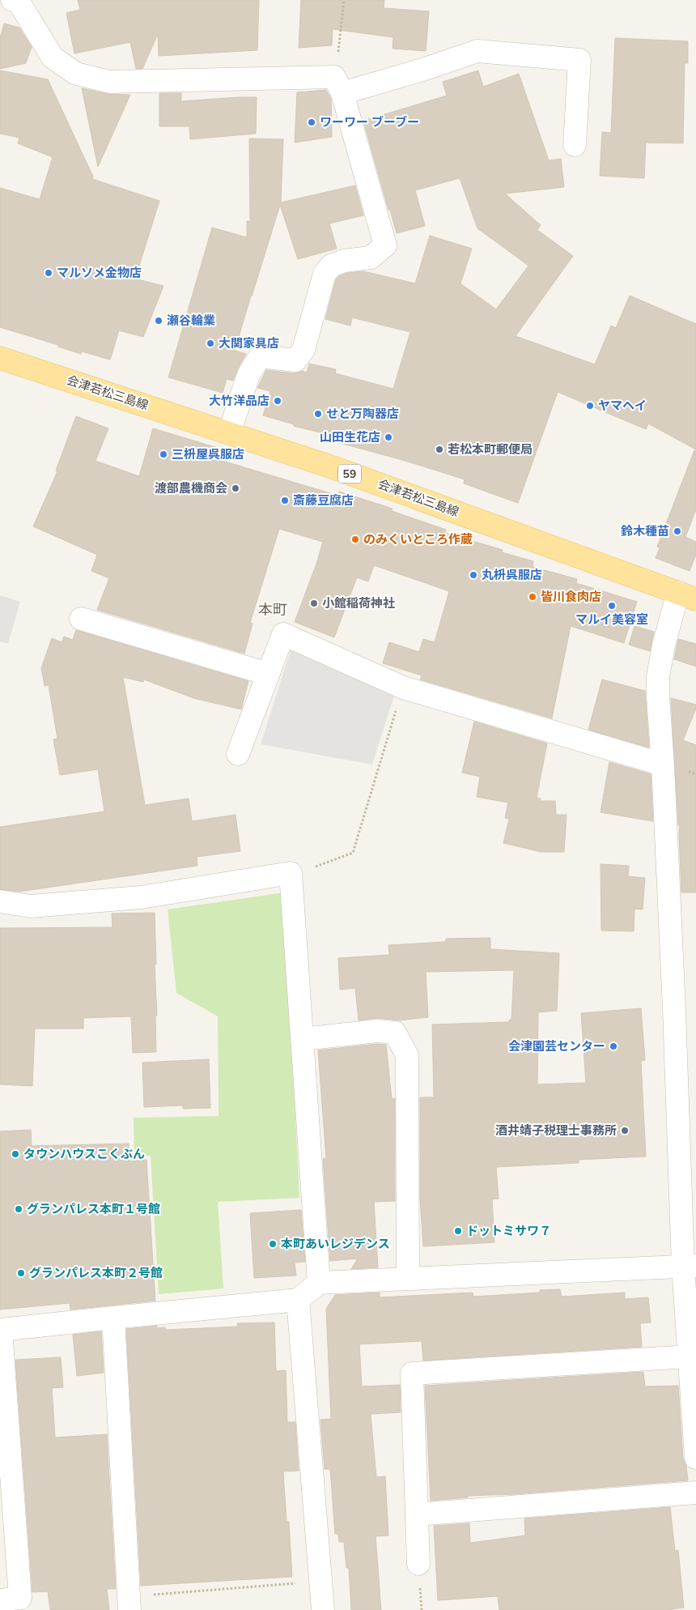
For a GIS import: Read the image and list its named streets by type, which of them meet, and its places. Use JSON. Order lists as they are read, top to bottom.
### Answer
{
  "streets": {
    "main road": ["会津若松三島線", "59"]
  },
  "districts": ["本町"],
  "places": [
    "ワーワー ブーブー",
    "マルソメ金物店",
    "瀬谷輪業",
    "大関家具店",
    "大竹洋品店",
    "ヤマヘイ",
    "せと万陶器店",
    "山田生花店",
    "若松本町郵便局",
    "三枡屋呉服店",
    "渡部農機商会",
    "斎藤豆腐店",
    "鈴木種苗",
    "のみくいところ作蔵",
    "丸枡呉服店",
    "皆川食肉店",
    "小館稲荷神社",
    "マルイ美容室",
    "会津園芸センター",
    "酒井靖子税理士事務所",
    "タウンハウスこくぶん",
    "グランパレス本町１号館",
    "ドットミサワ７",
    "本町あいレジデンス",
    "グランパレス本町２号館"
  ]
}
